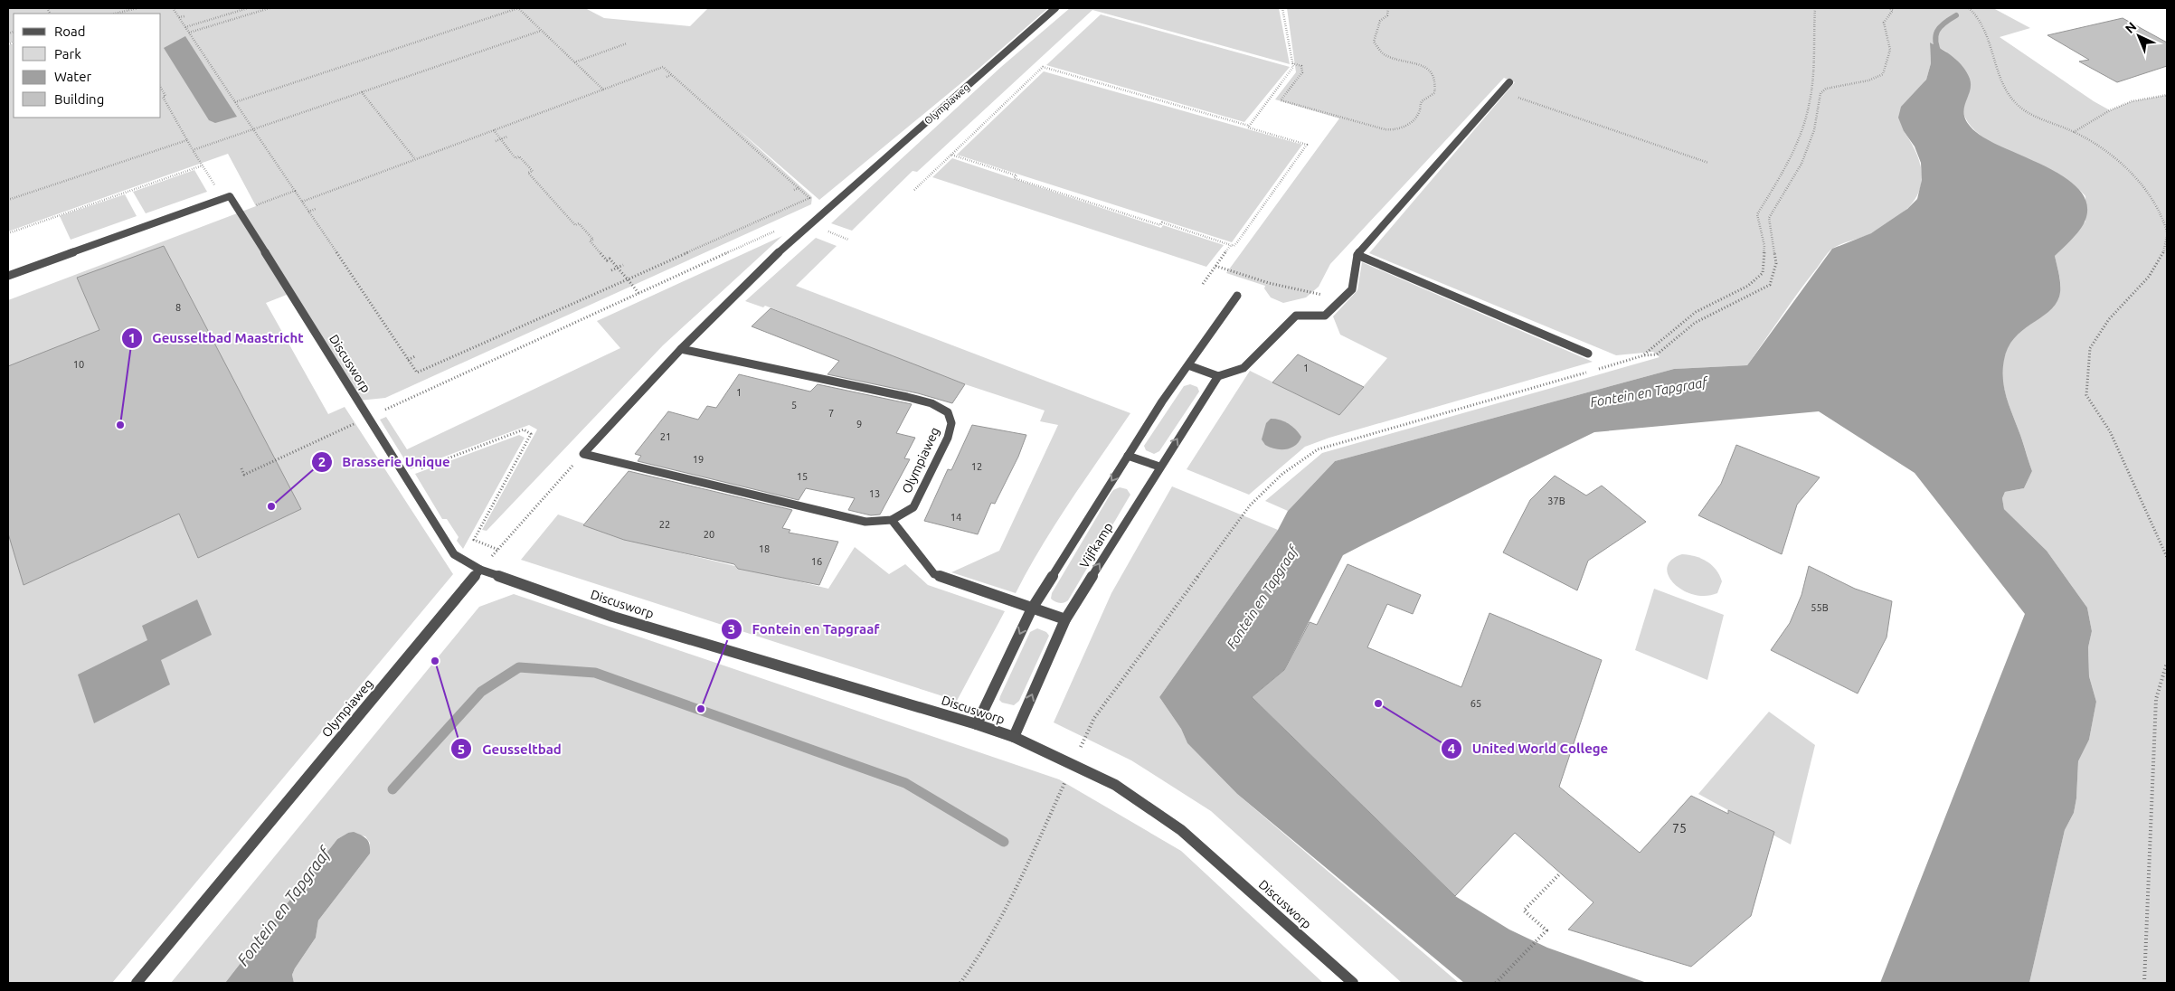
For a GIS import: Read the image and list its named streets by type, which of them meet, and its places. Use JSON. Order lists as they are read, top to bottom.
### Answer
{
  "streets": {
    "street": ["Olympiaweg", "Discusworp", "Vijfkamp"]
  },
  "crossings": [
    ["Olympiaweg", "Discusworp"],
    ["Discusworp", "Vijfkamp"]
  ],
  "water": ["Fontein en Tapgraaf"],
  "places": [
    "Geusseltbad Maastricht",
    "Brasserie Unique",
    "Geusseltbad",
    "United World College",
    "Fontein en Tapgraaf"
  ],
  "house_numbers": [
    "8",
    "10",
    "1",
    "1",
    "5",
    "7",
    "9",
    "21",
    "19",
    "12",
    "15",
    "13",
    "37B",
    "14",
    "22",
    "20",
    "18",
    "16",
    "55B",
    "65",
    "75"
  ],
  "legend": [
    "Road",
    "Park",
    "Water",
    "Building"
  ],
  "north": "top left"
}
